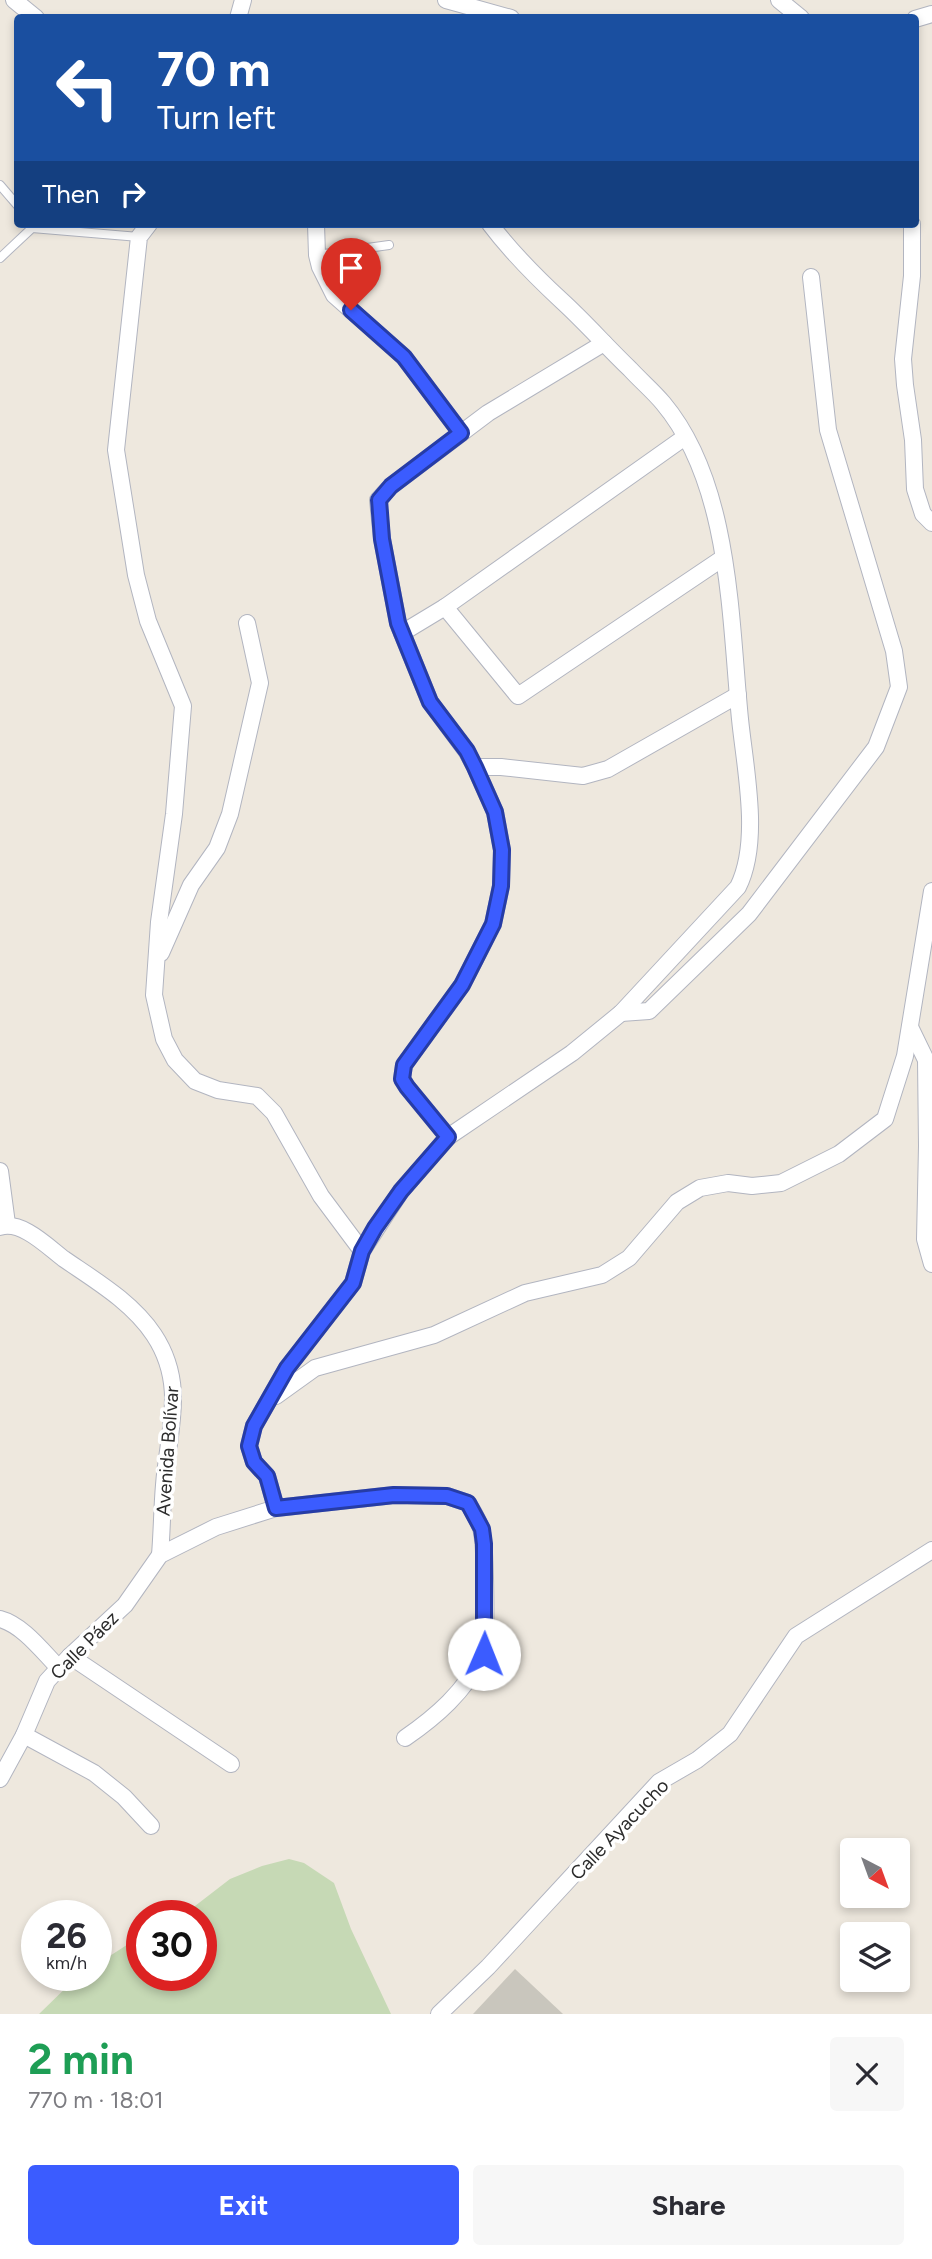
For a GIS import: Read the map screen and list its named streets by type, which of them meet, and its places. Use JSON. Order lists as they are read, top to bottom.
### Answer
{
  "streets": {
    "street": ["Avenida Bolívar", "Calle Páez", "Calle Ayacucho"]
  },
  "crossings": [
    ["Avenida Bolívar", "Calle Páez"]
  ],
  "north": "bottom right",
  "page": {
    "turn": ["70 m", "Turn left"],
    "then": "Then",
    "speed": "26 km/h",
    "limit": "30",
    "heading": ["2 min", "770 m · 18:01"],
    "buttons": ["Exit", "Share"]
  }
}
